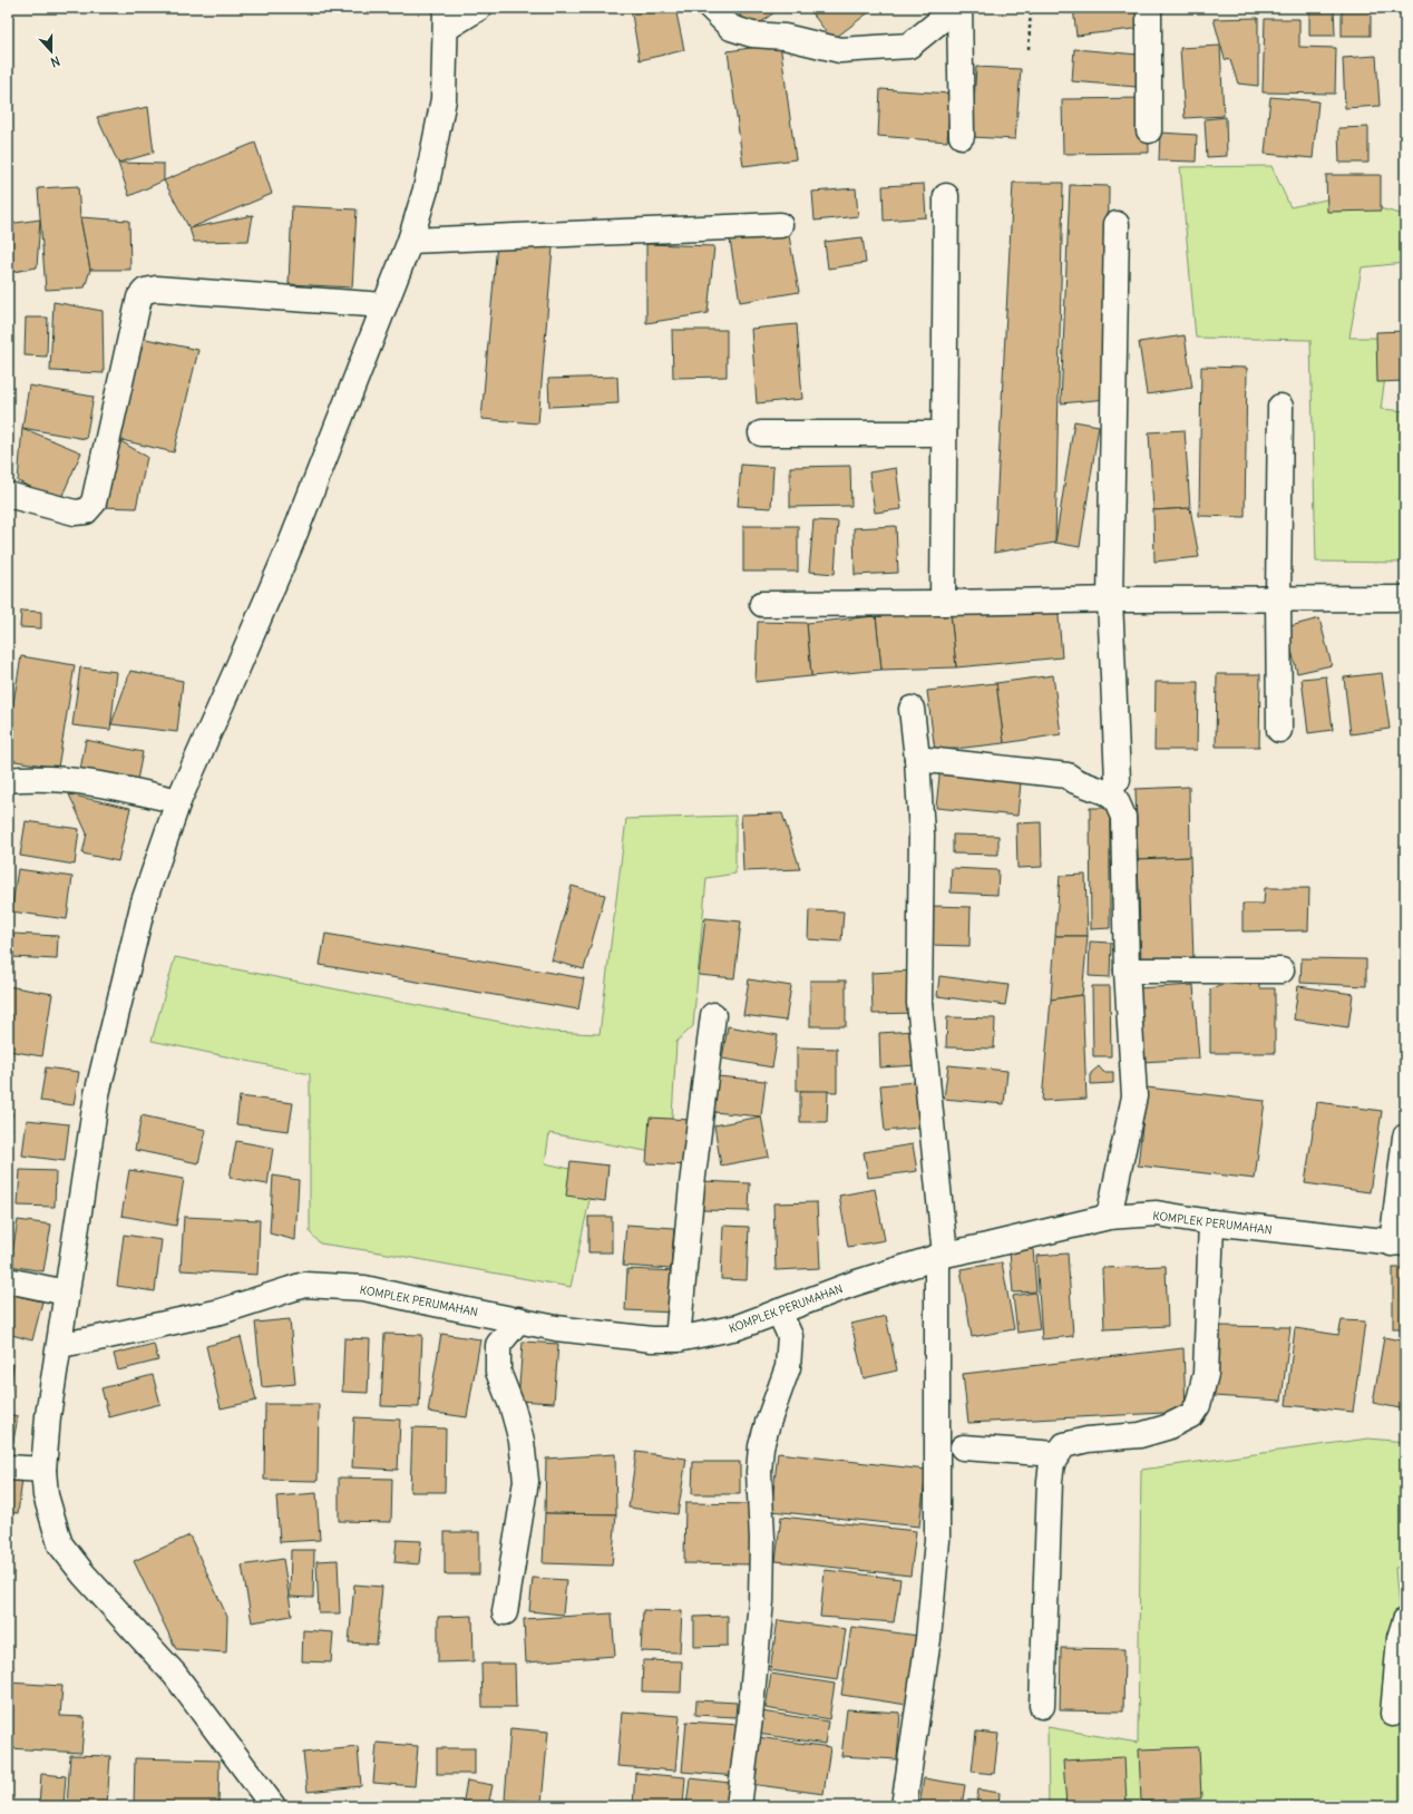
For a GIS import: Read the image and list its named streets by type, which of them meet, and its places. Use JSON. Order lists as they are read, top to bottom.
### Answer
{
  "streets": {
    "street": ["KOMPLEK PERUMAHAN"]
  },
  "north": "bottom"
}
